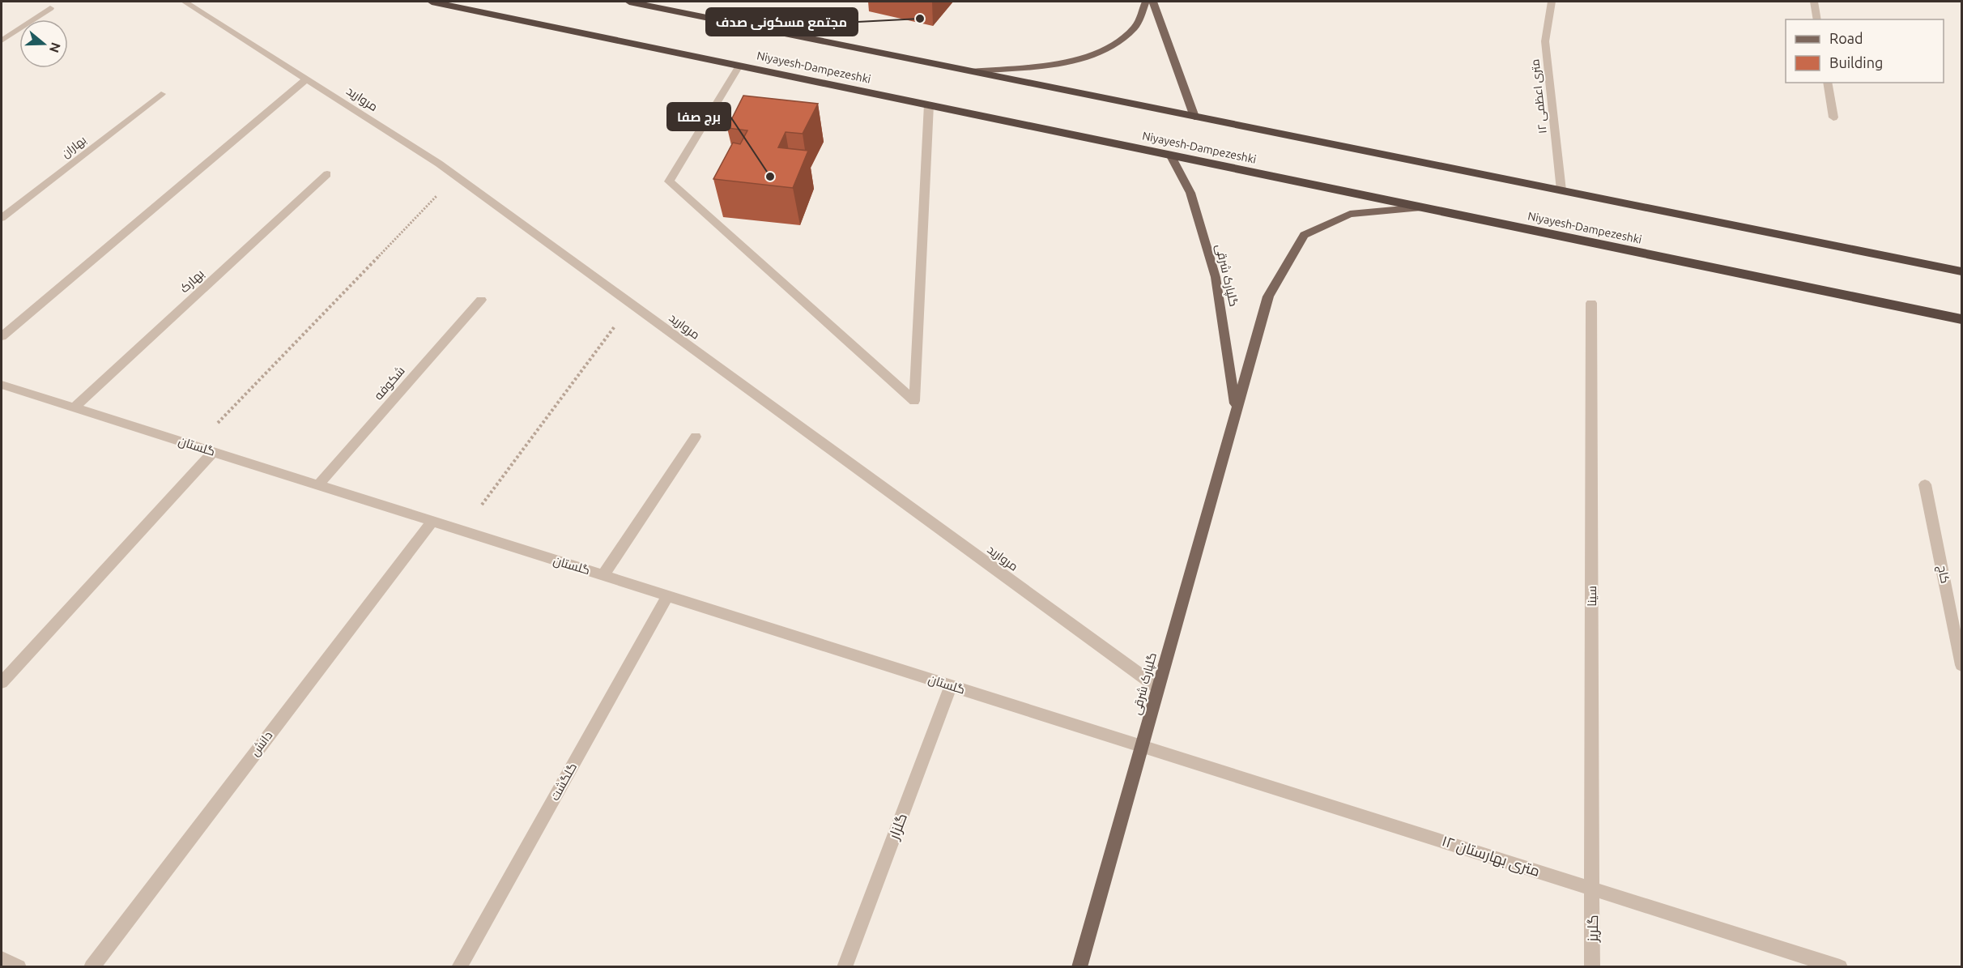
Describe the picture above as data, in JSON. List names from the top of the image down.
{
  "streets": {
    "highway": ["Niyayesh-Dampezeshki"],
    "main road": ["گلپارک شرقی"],
    "street": [
      "۱۲ متری اعظمی",
      "مروارید",
      "بهاران",
      "بهارک",
      "شکوفه",
      "گلستان",
      "کاج",
      "سینا",
      "دانش",
      "گلگشت",
      "گلزار",
      "۱۲ متری بهارستان",
      "گلریز"
    ]
  },
  "crossings": [
    ["Niyayesh-Dampezeshki", "گلپارک شرقی"],
    ["مروارید", "گلپارک شرقی"],
    ["گلپارک شرقی", "گلستان"],
    ["گلپارک شرقی", "۱۲ متری بهارستان"],
    ["بهارک", "گلستان"],
    ["شکوفه", "گلستان"],
    ["گلستان", "دانش"],
    ["گلستان", "گلگشت"],
    ["گلستان", "گلزار"],
    ["گلستان", "۱۲ متری بهارستان"],
    ["سینا", "۱۲ متری بهارستان"],
    ["سینا", "گلریز"],
    ["۱۲ متری بهارستان", "گلریز"]
  ],
  "places": ["مجتمع مسکونی صدف", "برج صفا"],
  "legend": ["Road", "Building"],
  "north": "right"
}
